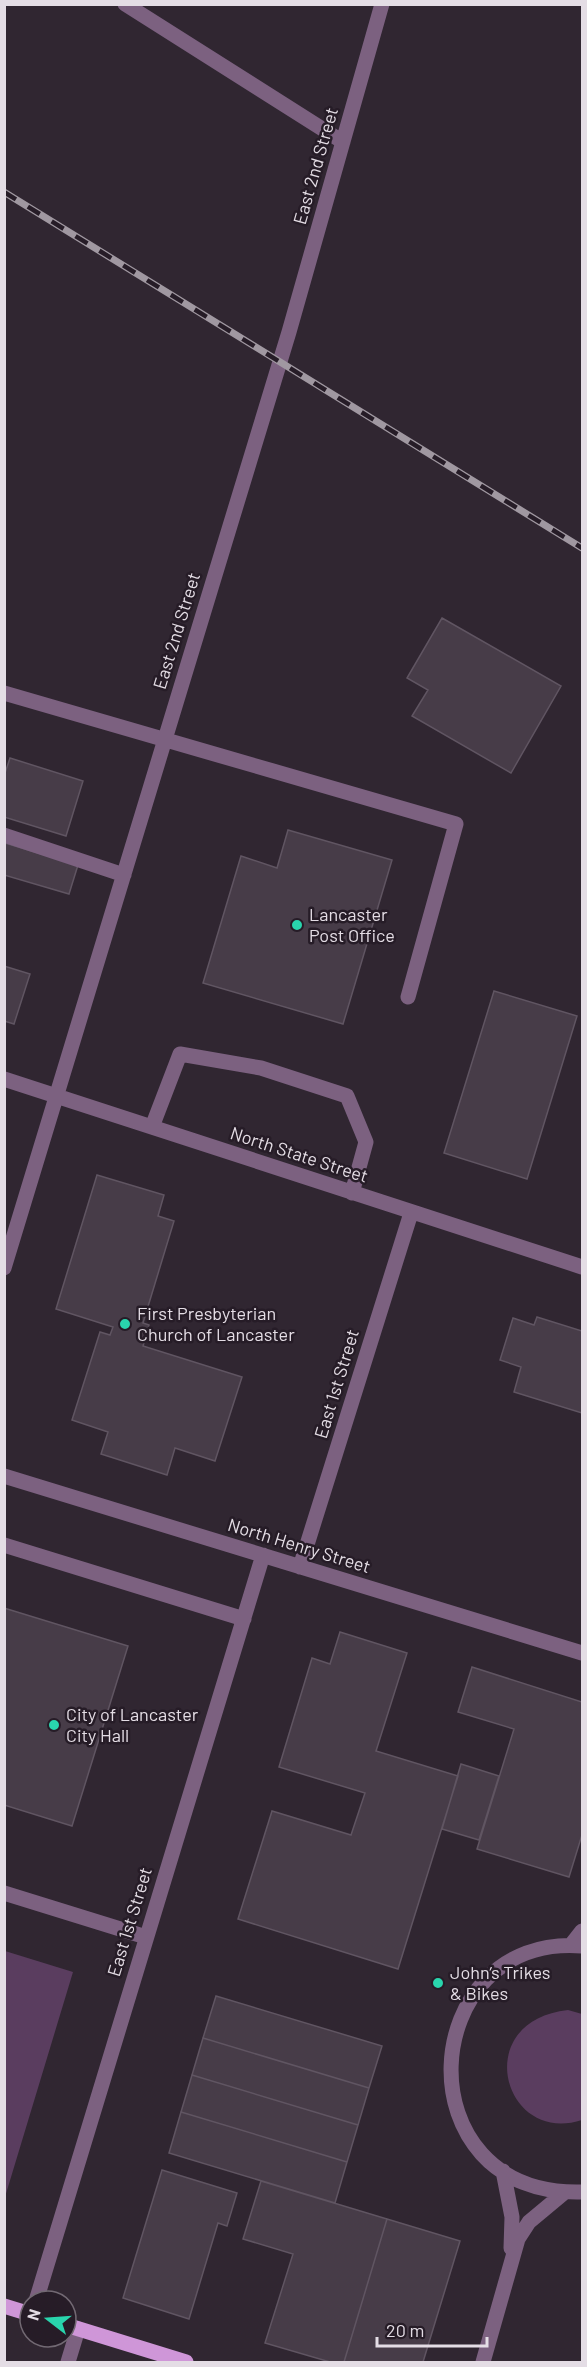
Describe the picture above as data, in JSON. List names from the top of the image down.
{
  "streets": {
    "street": [
      "East 2nd Street",
      "North State Street",
      "East 1st Street",
      "North Henry Street"
    ]
  },
  "crossings": [
    ["East 2nd Street", "North State Street"],
    ["North State Street", "East 1st Street"],
    ["East 1st Street", "North Henry Street"]
  ],
  "places": [
    "Lancaster Post Office",
    "First Presbyterian Church of Lancaster",
    "City of Lancaster City Hall",
    "John’s Trikes & Bikes"
  ],
  "scale_bar": "20 m",
  "north": "left"
}
